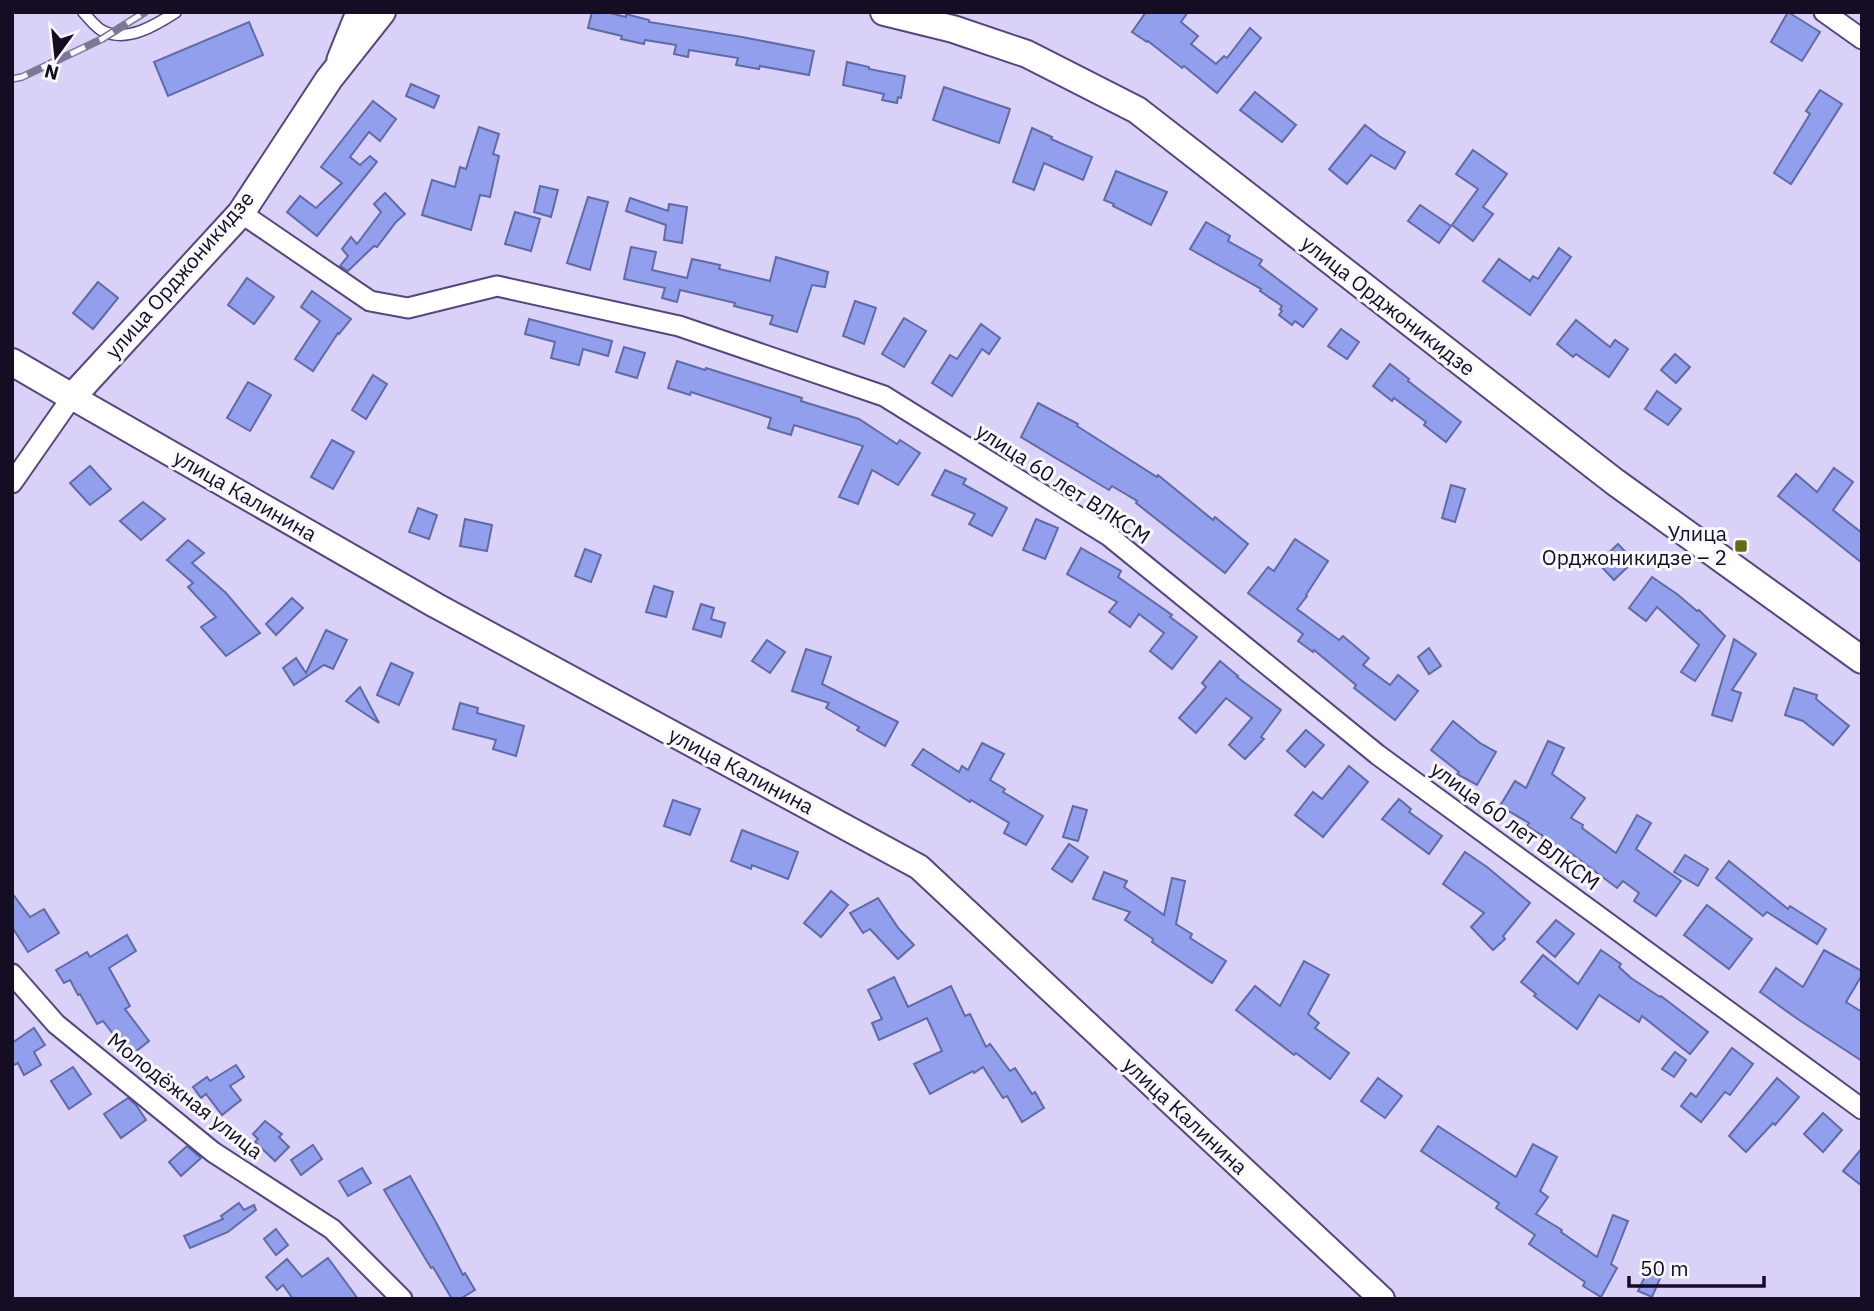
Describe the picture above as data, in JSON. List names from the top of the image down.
{
  "streets": {
    "main road": ["улица Орджоникидзе", "улица Калинина"],
    "street": ["улица 60 лет ВЛКСМ", "Молодёжная улица"]
  },
  "crossings": [
    ["улица Орджоникидзе", "улица 60 лет ВЛКСМ"],
    ["улица Орджоникидзе", "улица Калинина"]
  ],
  "places": {
    "transit": ["Улица Орджоникидзе – 2"]
  },
  "scale_bar": "50 m",
  "north": "bottom"
}
